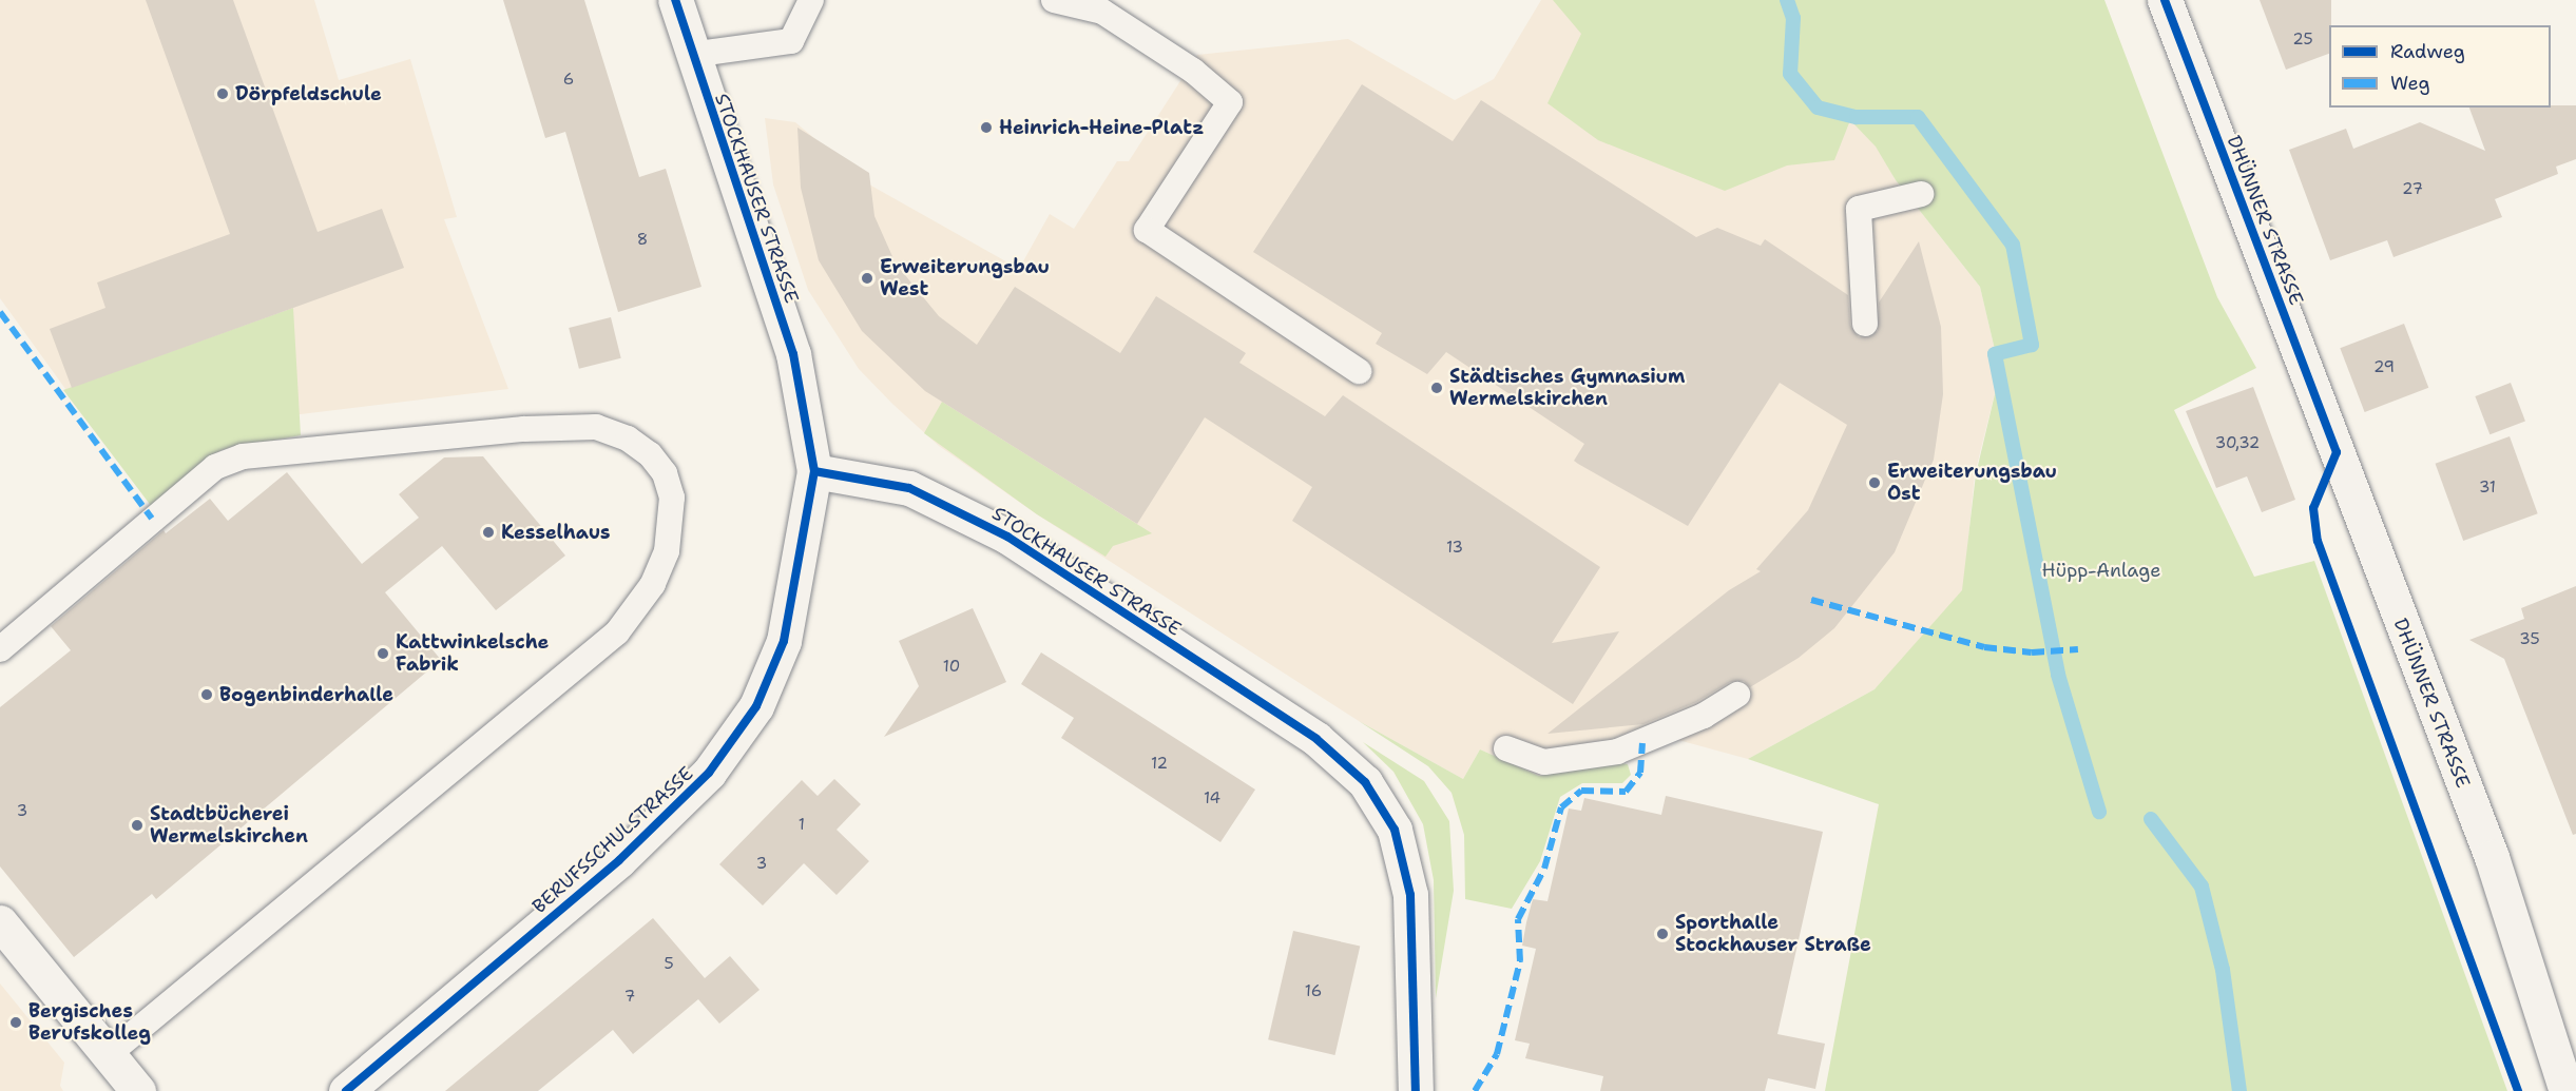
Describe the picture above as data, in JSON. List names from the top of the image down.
{
  "streets": {
    "street": ["STOCKHAUSER STRASSE", "DHÜNNER STRASSE", "BERUFSSCHULSTRASSE"]
  },
  "crossings": [
    ["STOCKHAUSER STRASSE", "BERUFSSCHULSTRASSE"]
  ],
  "parks": ["Hüpp-Anlage"],
  "places": [
    "Dörpfeldschule",
    "Heinrich-Heine-Platz",
    "Erweiterungsbau West",
    "Städtisches Gymnasium Wermelskirchen",
    "Erweiterungsbau Ost",
    "Kesselhaus",
    "Kattwinkelsche Fabrik",
    "Bogenbinderhalle",
    "Stadtbücherei Wermelskirchen",
    "Sporthalle Stockhauser Straße",
    "Bergisches Berufskolleg"
  ],
  "house_numbers": [
    "25",
    "6",
    "27",
    "8",
    "29",
    "30,32",
    "31",
    "13",
    "35",
    "10",
    "12",
    "14",
    "3",
    "1",
    "3",
    "5",
    "16",
    "7"
  ],
  "legend": ["Radweg", "Weg"]
}
